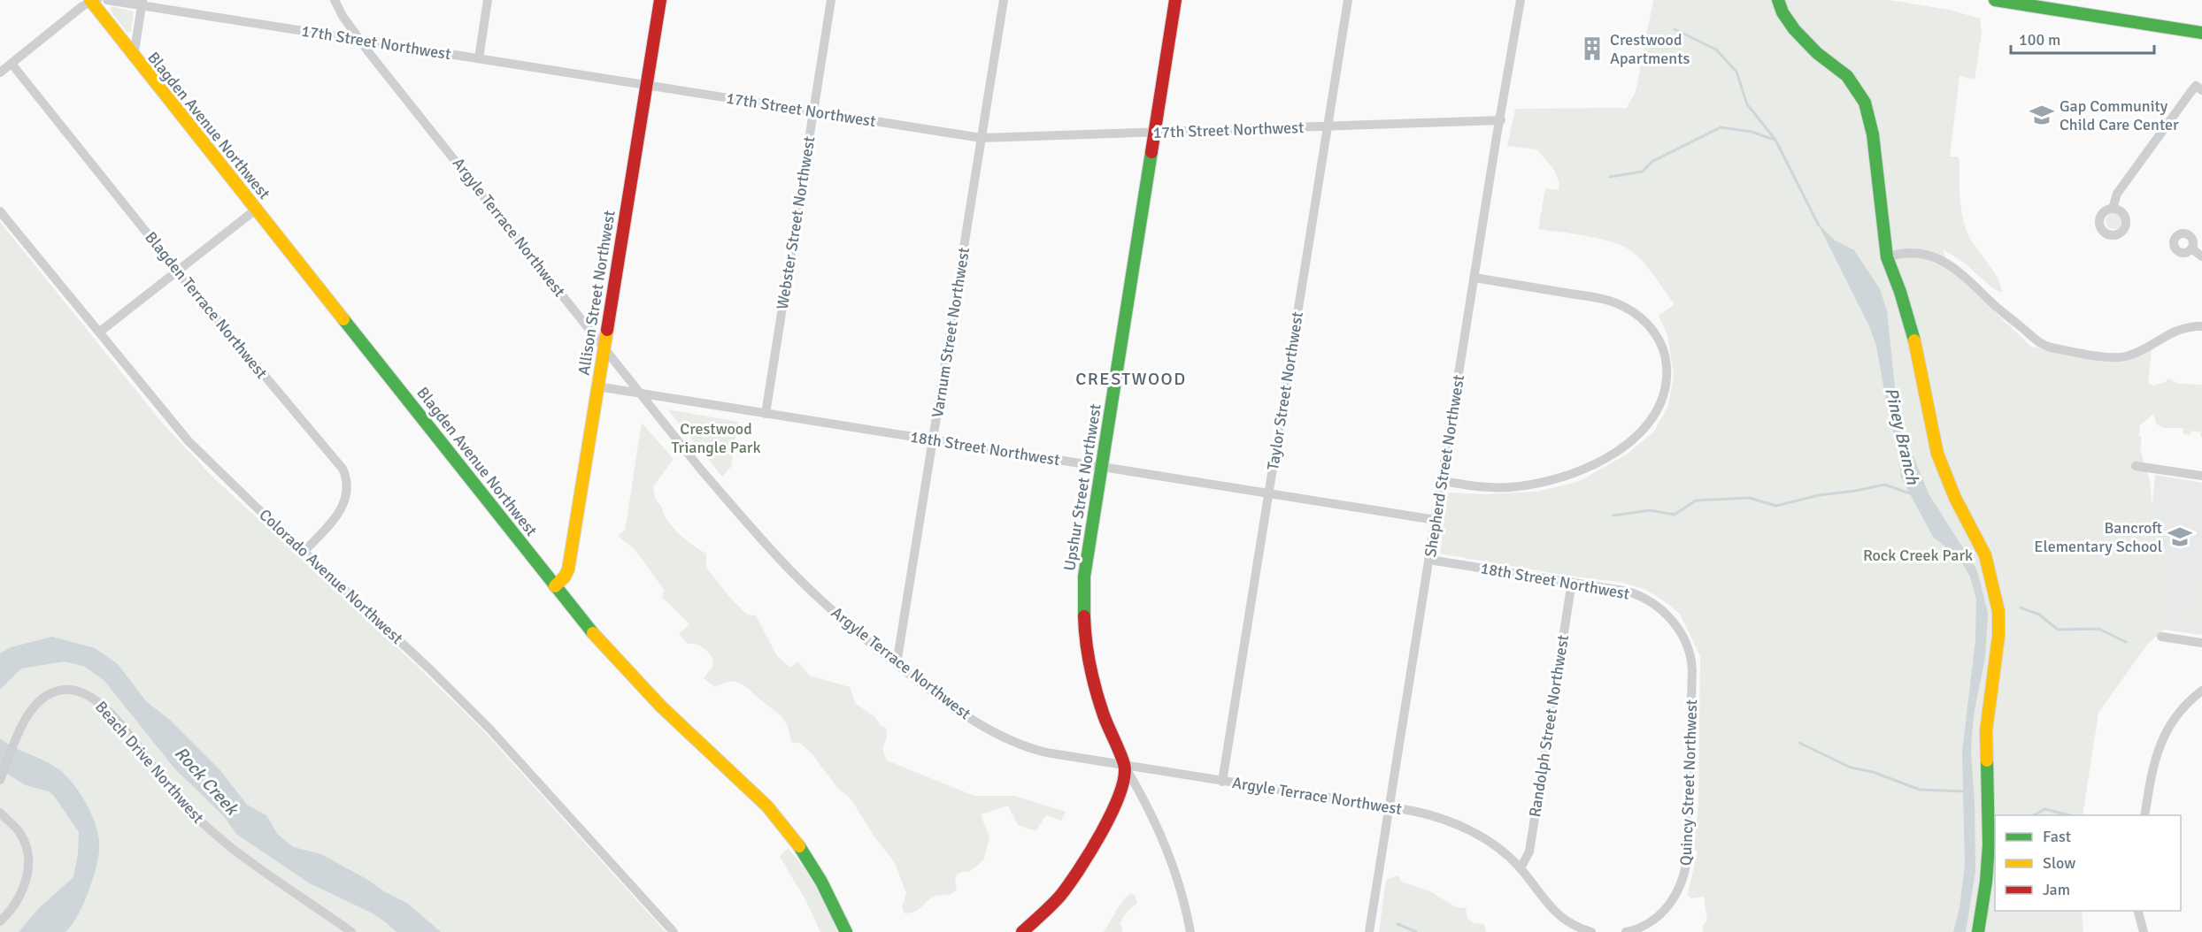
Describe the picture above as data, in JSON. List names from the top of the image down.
{
  "streets": {
    "main road": ["Blagden Avenue Northwest", "Allison Street Northwest", "Upshur Street Northwest"],
    "street": [
      "17th Street Northwest",
      "Webster Street Northwest",
      "Argyle Terrace Northwest",
      "Blagden Terrace Northwest",
      "Varnum Street Northwest",
      "Taylor Street Northwest",
      "18th Street Northwest",
      "Shepherd Street Northwest",
      "Colorado Avenue Northwest",
      "Randolph Street Northwest",
      "Beach Drive Northwest",
      "Quincy Street Northwest"
    ]
  },
  "crossings": [
    ["17th Street Northwest", "Webster Street Northwest"],
    ["17th Street Northwest", "Argyle Terrace Northwest"],
    ["17th Street Northwest", "Allison Street Northwest"],
    ["17th Street Northwest", "Varnum Street Northwest"],
    ["17th Street Northwest", "Taylor Street Northwest"],
    ["17th Street Northwest", "Shepherd Street Northwest"],
    ["17th Street Northwest", "Upshur Street Northwest"],
    ["Blagden Avenue Northwest", "Allison Street Northwest"],
    ["Webster Street Northwest", "18th Street Northwest"],
    ["Argyle Terrace Northwest", "Allison Street Northwest"],
    ["Argyle Terrace Northwest", "Varnum Street Northwest"],
    ["Argyle Terrace Northwest", "Taylor Street Northwest"],
    ["Argyle Terrace Northwest", "18th Street Northwest"],
    ["Argyle Terrace Northwest", "Shepherd Street Northwest"],
    ["Argyle Terrace Northwest", "Upshur Street Northwest"],
    ["Argyle Terrace Northwest", "Randolph Street Northwest"],
    ["Allison Street Northwest", "18th Street Northwest"],
    ["Blagden Terrace Northwest", "Colorado Avenue Northwest"],
    ["Varnum Street Northwest", "18th Street Northwest"],
    ["Taylor Street Northwest", "18th Street Northwest"],
    ["18th Street Northwest", "Shepherd Street Northwest"],
    ["18th Street Northwest", "Upshur Street Northwest"],
    ["18th Street Northwest", "Randolph Street Northwest"],
    ["18th Street Northwest", "Quincy Street Northwest"]
  ],
  "districts": ["CRESTWOOD"],
  "water": ["Piney Branch", "Rock Creek"],
  "parks": ["Crestwood Triangle Park", "Rock Creek Park"],
  "places": {
    "building": ["Crestwood Apartments"],
    "school or university": ["Gap Community Child Care Center", "Bancroft Elementary School"]
  },
  "legend": ["Fast", "Slow", "Jam"],
  "scale_bar": "100 m"
}
